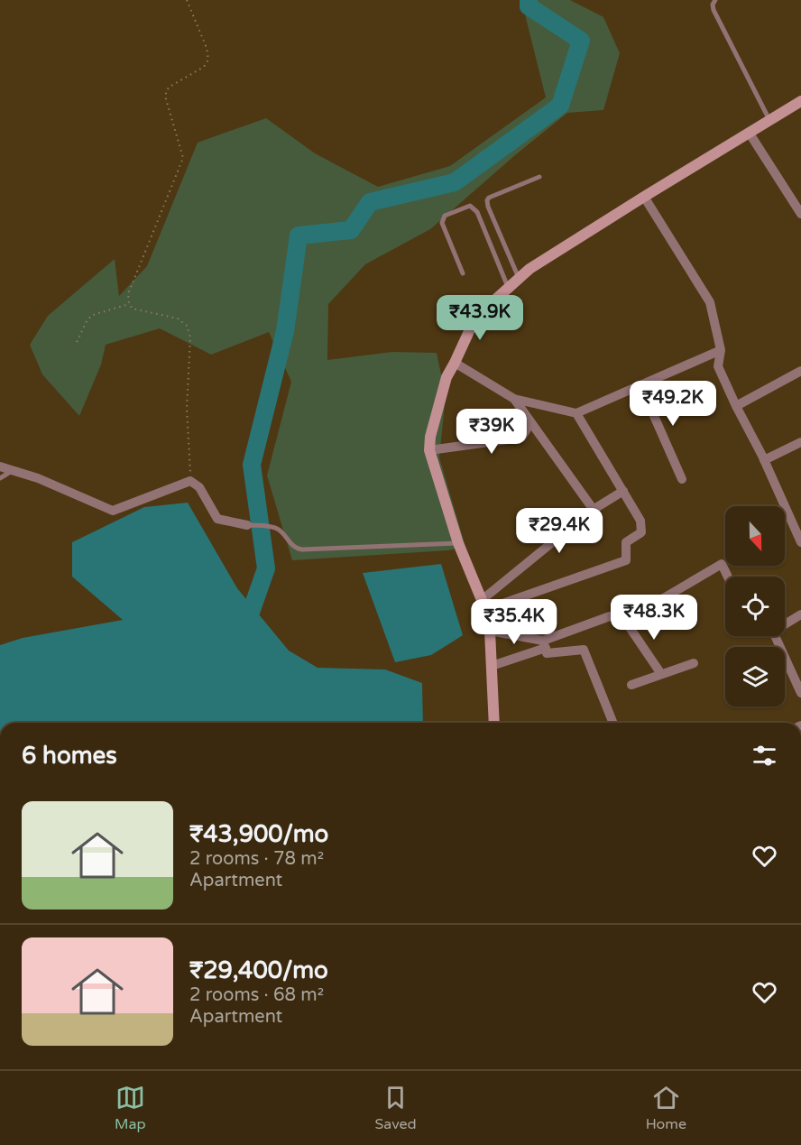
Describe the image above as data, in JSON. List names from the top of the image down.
{
  "north": "bottom",
  "page": {
    "price": [
      "₹43.9K",
      "₹49.2K",
      "₹39K",
      "₹29.4K",
      "₹48.3K",
      "₹35.4K"
    ],
    "heading": "6 homes",
    "list": [
      {
        "name": "₹43,900/mo",
        "note": "2 rooms · 78 m² · Apartment"
      },
      {
        "name": "₹29,400/mo",
        "note": "2 rooms · 68 m² · Apartment"
      }
    ],
    "tabs": ["Map", "Saved", "Home"]
  }
}
